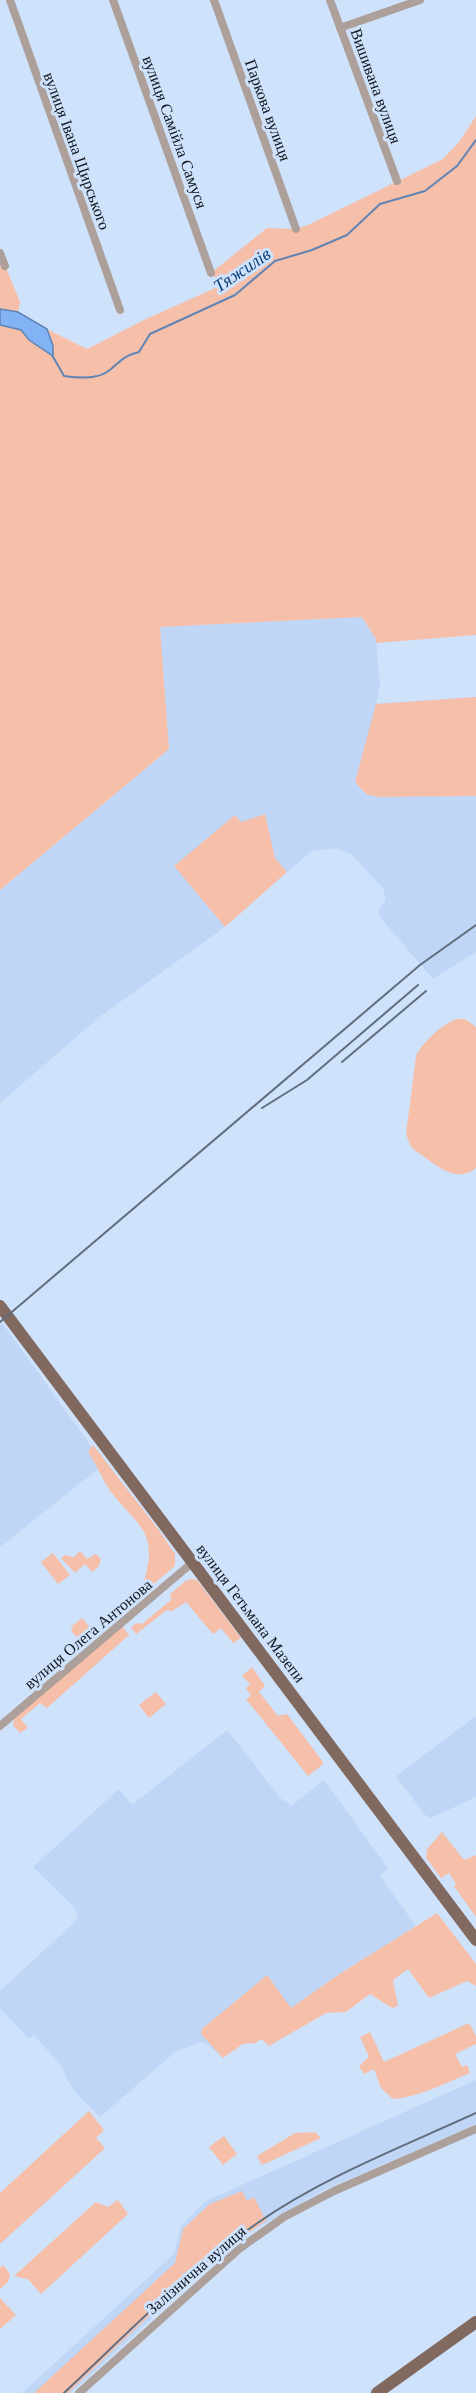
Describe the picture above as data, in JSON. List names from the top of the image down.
{
  "streets": {
    "main road": ["вулиця Гетьмана Мазепи"],
    "street": [
      "Вишивана вулиця",
      "Паркова вулиця",
      "вулиця Самійла Самуся",
      "вулиця Івана Щирського",
      "вулиця Олега Антонова",
      "Залізнична вулиця"
    ]
  },
  "crossings": [
    ["вулиця Гетьмана Мазепи", "вулиця Олега Антонова"]
  ],
  "water": ["Тяжилів"]
}
